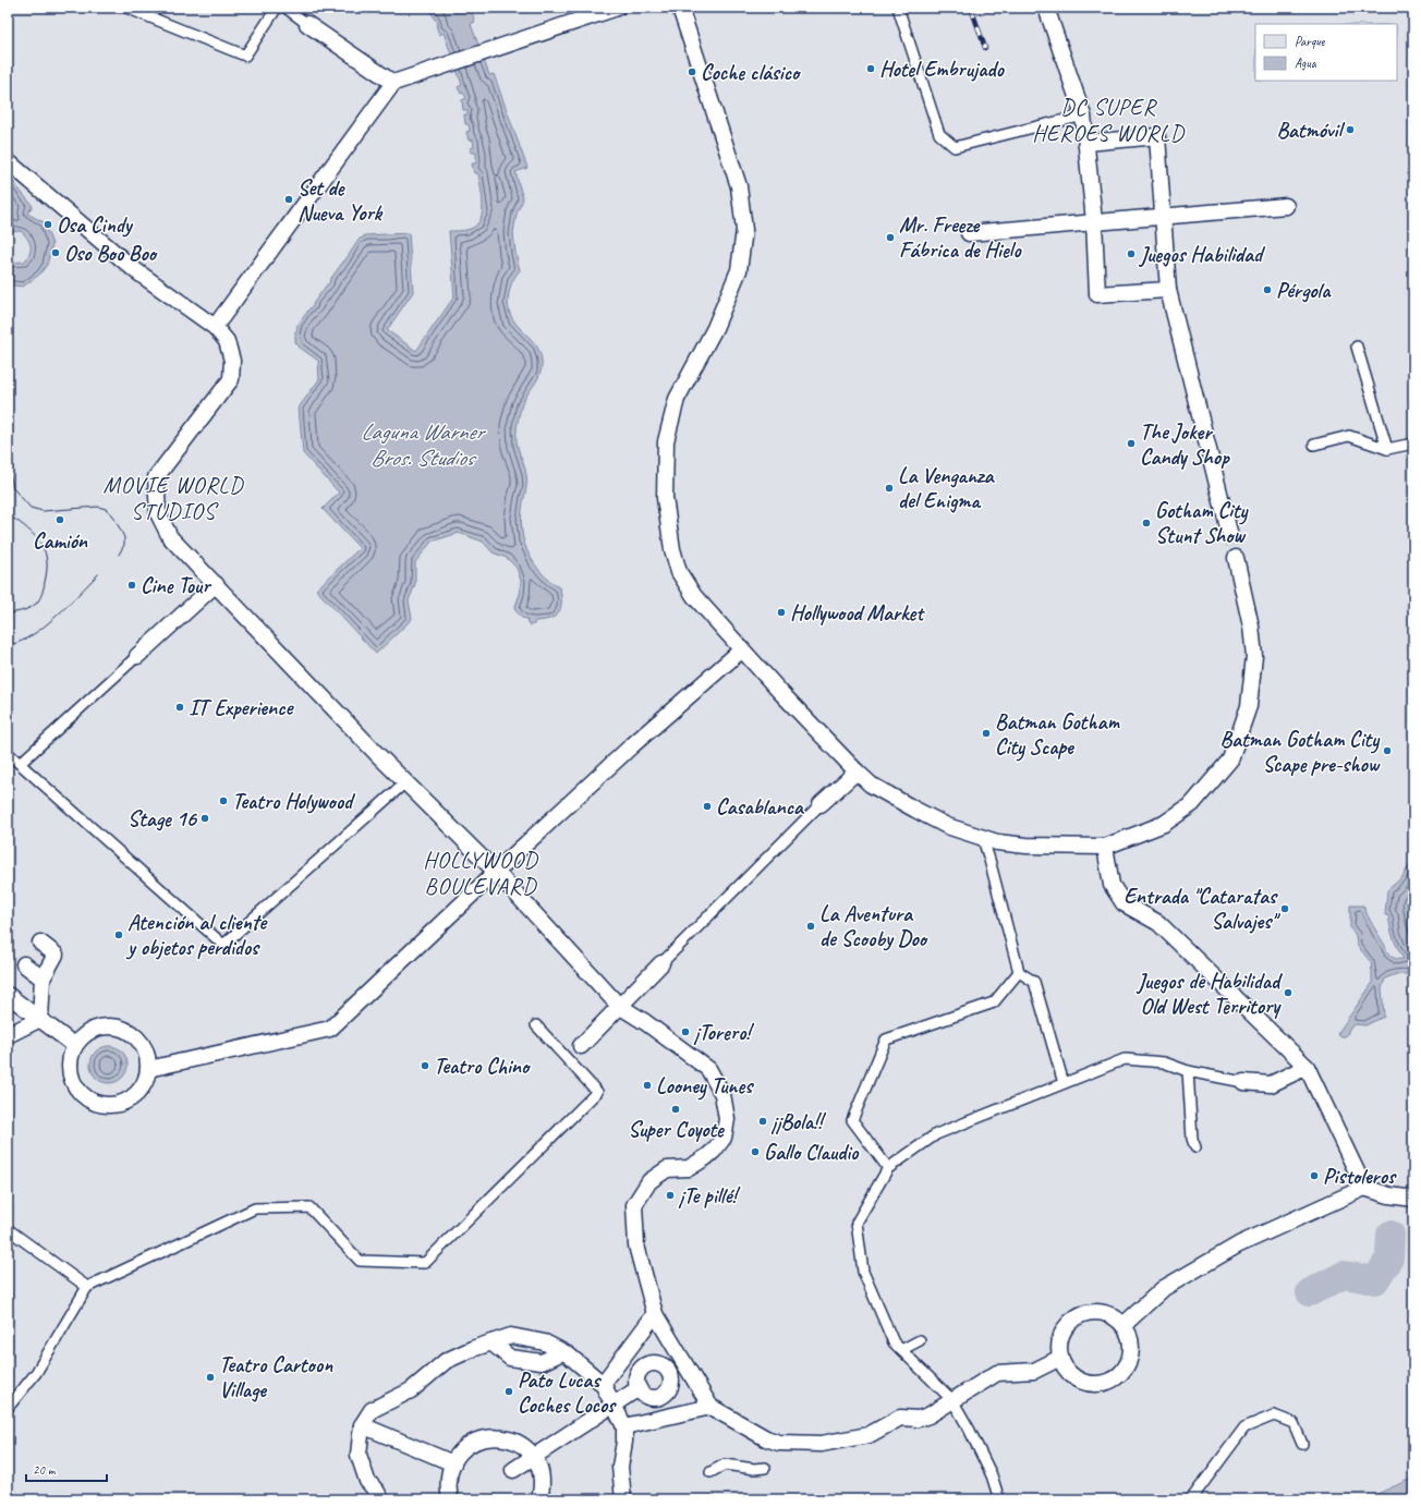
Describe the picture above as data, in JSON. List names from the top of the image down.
{
  "districts": ["DC SUPER HEROES WORLD", "MOVIE WORLD STUDIOS", "HOLLYWOOD BOULEVARD"],
  "water": ["Laguna Warner Bros. Studios"],
  "places": [
    "Hotel Embrujado",
    "Coche clásico",
    "Batmóvil",
    "Set de Nueva York",
    "Osa Cindy",
    "Mr. Freeze Fábrica de Hielo",
    "Oso Boo Boo",
    "Juegos Habilidad",
    "Pérgola",
    "The Joker Candy Shop",
    "La Venganza del Enigma",
    "Camión",
    "Gotham City Stunt Show",
    "Cine Tour",
    "Hollywood Market",
    "IT Experience",
    "Batman Gotham City Scape",
    "Batman Gotham City Scape pre-show",
    "Teatro Holywood",
    "Casablanca",
    "Stage 16",
    "Entrada \"Cataratas Salvajes\"",
    "La Aventura de Scooby Doo",
    "Atención al cliente y objetos perdidos",
    "Juegos de Habilidad Old West Territory",
    "¡Torero!",
    "Teatro Chino",
    "Looney Tunes",
    "Super Coyote",
    "¡¡Bola!!",
    "Gallo Claudio",
    "Pistoleros",
    "¡Te pillé!",
    "Teatro Cartoon Village",
    "Pato Lucas Coches Locos"
  ],
  "legend": ["Parque", "Agua"],
  "scale_bar": "20 m"
}
